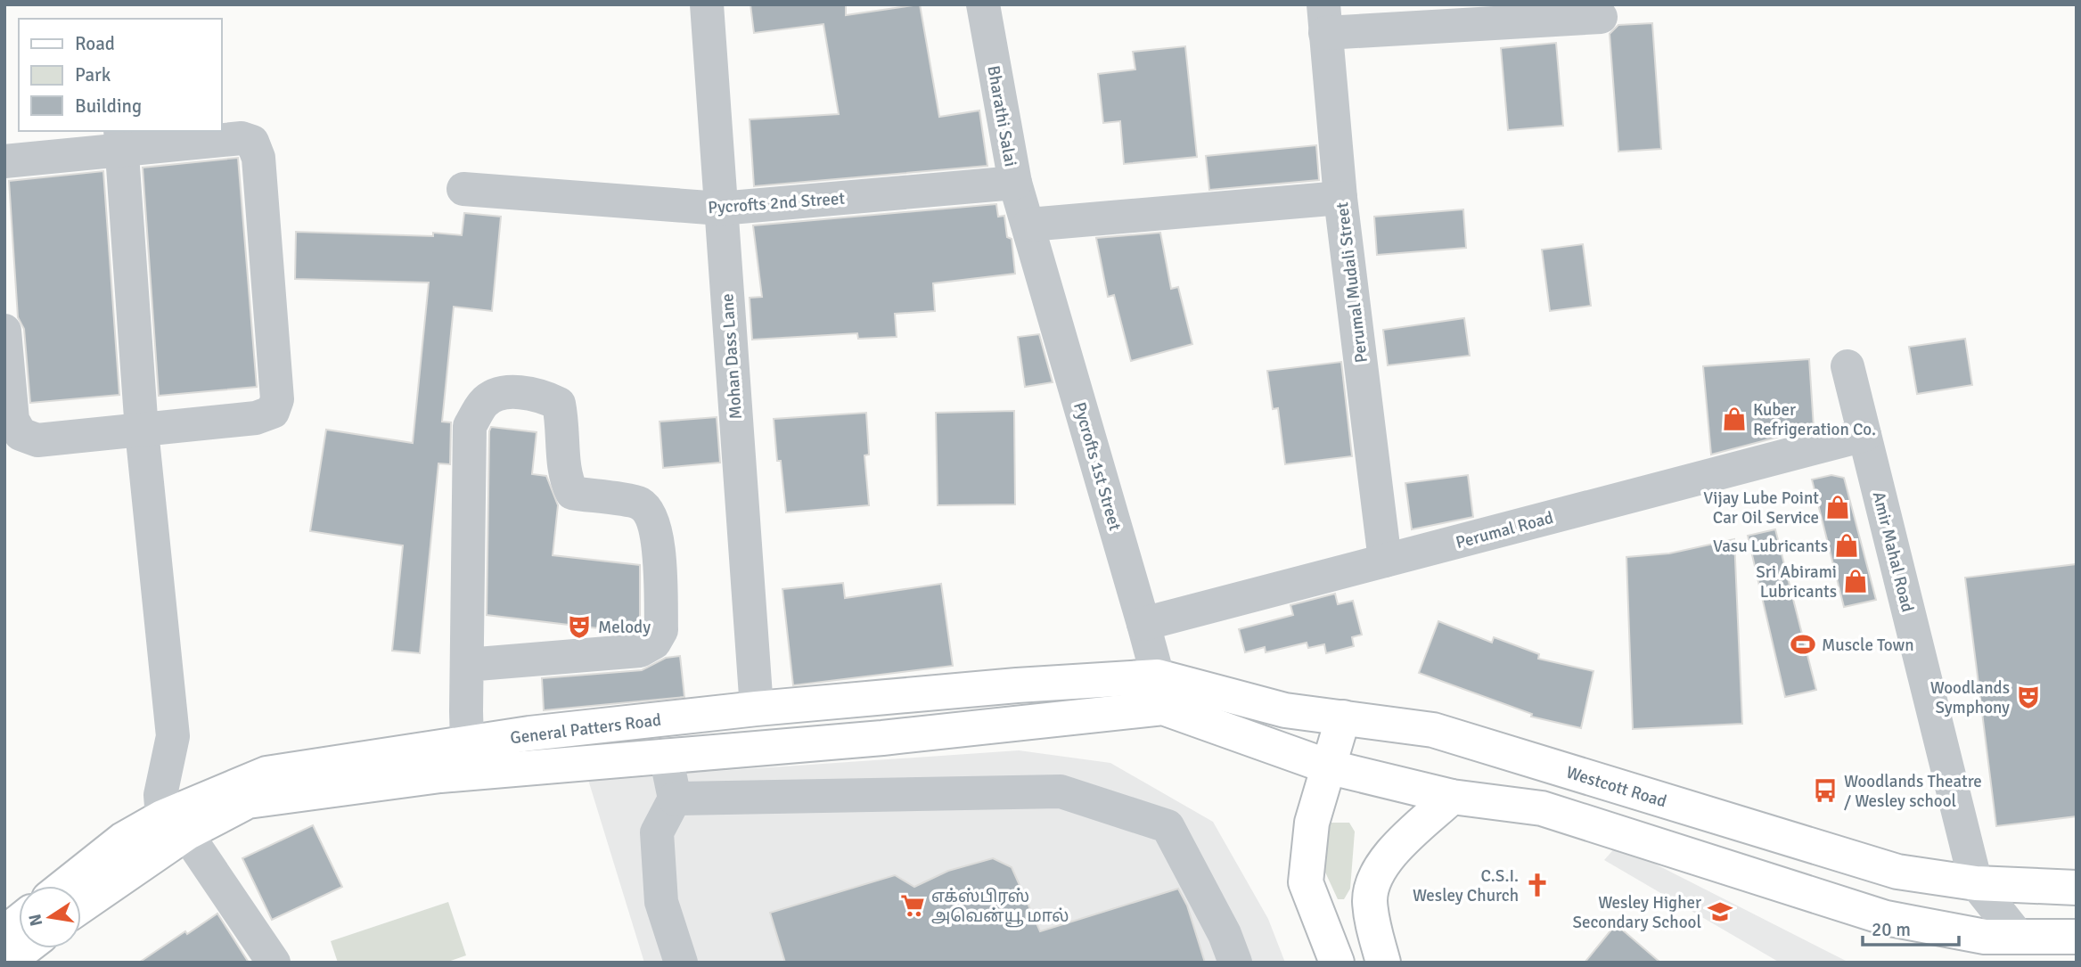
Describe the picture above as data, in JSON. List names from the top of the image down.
{
  "streets": {
    "main road": ["General Patters Road", "Westcott Road"],
    "street": [
      "Bharathi Salai",
      "Pycrofts 2nd Street",
      "Perumal Mudali Street",
      "Mohan Dass Lane",
      "Pycrofts 1st Street",
      "Perumal Road",
      "Amir Mahal Road"
    ]
  },
  "crossings": [
    ["Bharathi Salai", "Pycrofts 2nd Street"],
    ["Bharathi Salai", "Pycrofts 1st Street"],
    ["Pycrofts 2nd Street", "Mohan Dass Lane"],
    ["Perumal Mudali Street", "Perumal Road"],
    ["Mohan Dass Lane", "General Patters Road"],
    ["Pycrofts 1st Street", "Perumal Road"],
    ["Pycrofts 1st Street", "General Patters Road"],
    ["Pycrofts 1st Street", "Westcott Road"],
    ["Perumal Road", "Amir Mahal Road"],
    ["Amir Mahal Road", "Westcott Road"],
    ["General Patters Road", "Westcott Road"]
  ],
  "places": {
    "shop": [
      "Kuber Refrigeration Co.",
      "Vijay Lube Point Car Oil Service",
      "Vasu Lubricants",
      "Sri Abirami Lubricants"
    ],
    "theatre": ["Melody", "Woodlands Symphony"],
    "sports": ["Muscle Town"],
    "bus stop": ["Woodlands Theatre / Wesley school"],
    "church": ["C.S.I. Wesley Church"],
    "supermarket": ["எக்ஸ்பிரஸ் அவென்யூ மால்"],
    "school or university": ["Wesley Higher Secondary School"]
  },
  "legend": ["Road", "Park", "Building"],
  "scale_bar": "20 m",
  "north": "left"
}
